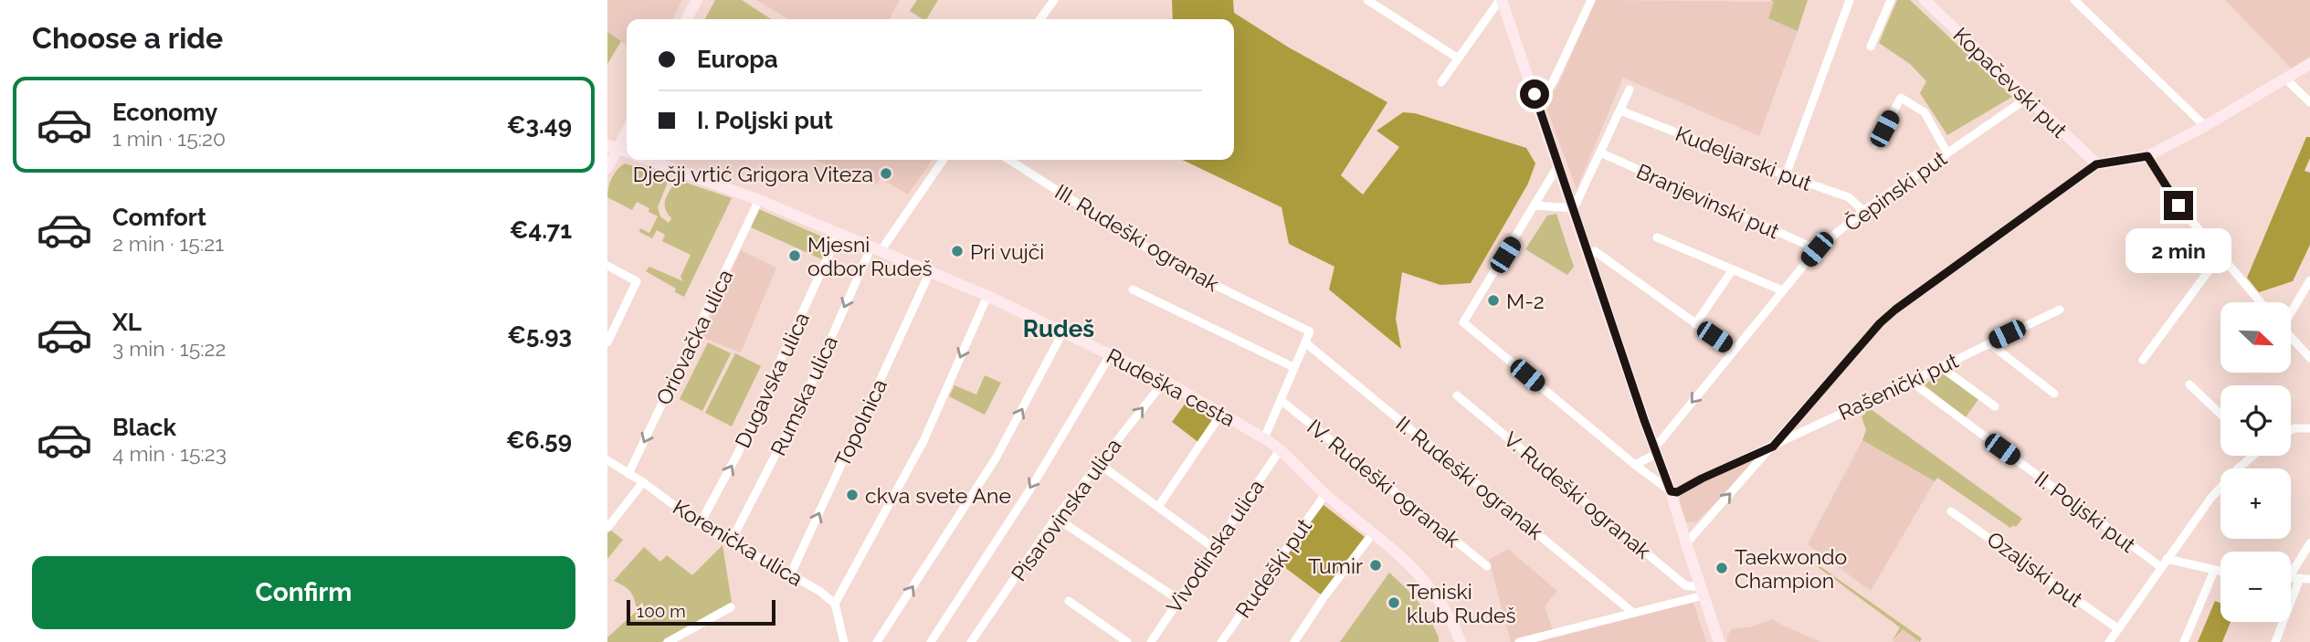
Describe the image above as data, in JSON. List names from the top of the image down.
{
  "streets": {
    "street": [
      "Kopačevski put",
      "Kudeljarski put",
      "Čepinski put",
      "Branjevinski put",
      "III. Rudeški ogranak",
      "Oriovačka ulica",
      "Dugavska ulica",
      "Rašenički put",
      "Rudeška cesta",
      "Rumska ulica",
      "Topolnica",
      "II. Rudeški ogranak",
      "IV. Rudeški ogranak",
      "V. Rudeški ogranak",
      "Pisarovinska ulica",
      "II. Poljski put",
      "Korenička ulica",
      "Vivodinska ulica",
      "Rudeški put",
      "Ozaljski put"
    ]
  },
  "crossings": [
    ["Kopačevski put", "Čepinski put"],
    ["Kudeljarski put", "Čepinski put"],
    ["Čepinski put", "Branjevinski put"],
    ["III. Rudeški ogranak", "II. Rudeški ogranak"],
    ["Oriovačka ulica", "Rudeška cesta"],
    ["Oriovačka ulica", "Korenička ulica"],
    ["Dugavska ulica", "Rudeška cesta"],
    ["Dugavska ulica", "Korenička ulica"],
    ["Rašenički put", "II. Poljski put"],
    ["Rudeška cesta", "Rumska ulica"],
    ["Rudeška cesta", "Topolnica"],
    ["Rudeška cesta", "Pisarovinska ulica"],
    ["Rudeška cesta", "Vivodinska ulica"],
    ["Rudeška cesta", "Rudeški put"],
    ["Rumska ulica", "Korenička ulica"],
    ["Topolnica", "Korenička ulica"]
  ],
  "one_way": ["Oriovačka ulica", "Dugavska ulica", "Rumska ulica"],
  "districts": ["Rudeš"],
  "places": [
    "Dječji vrtić Grigora Viteza",
    "Pri vujči",
    "Mjesni odbor Rudeš",
    "M-2",
    "ckva svete Ane",
    "Tumir",
    "Taekwondo Champion",
    "Teniski klub Rudeš"
  ],
  "scale_bar": "100 m",
  "north": "bottom right",
  "page": {
    "heading": "Choose a ride",
    "banner": ["Europa", "I. Poljski put"],
    "list": [
      {
        "name": "Economy",
        "note": "1 min · 15:20",
        "value": "€3.49"
      },
      {
        "name": "Comfort",
        "note": "2 min · 15:21",
        "value": "€4.71"
      },
      {
        "name": "XL",
        "note": "3 min · 15:22",
        "value": "€5.93"
      },
      {
        "name": "Black",
        "note": "4 min · 15:23",
        "value": "€6.59"
      }
    ],
    "bubble": "2 min",
    "map_buttons": ["+", "−"],
    "buttons": "Confirm",
    "scale": "100 m"
  }
}
